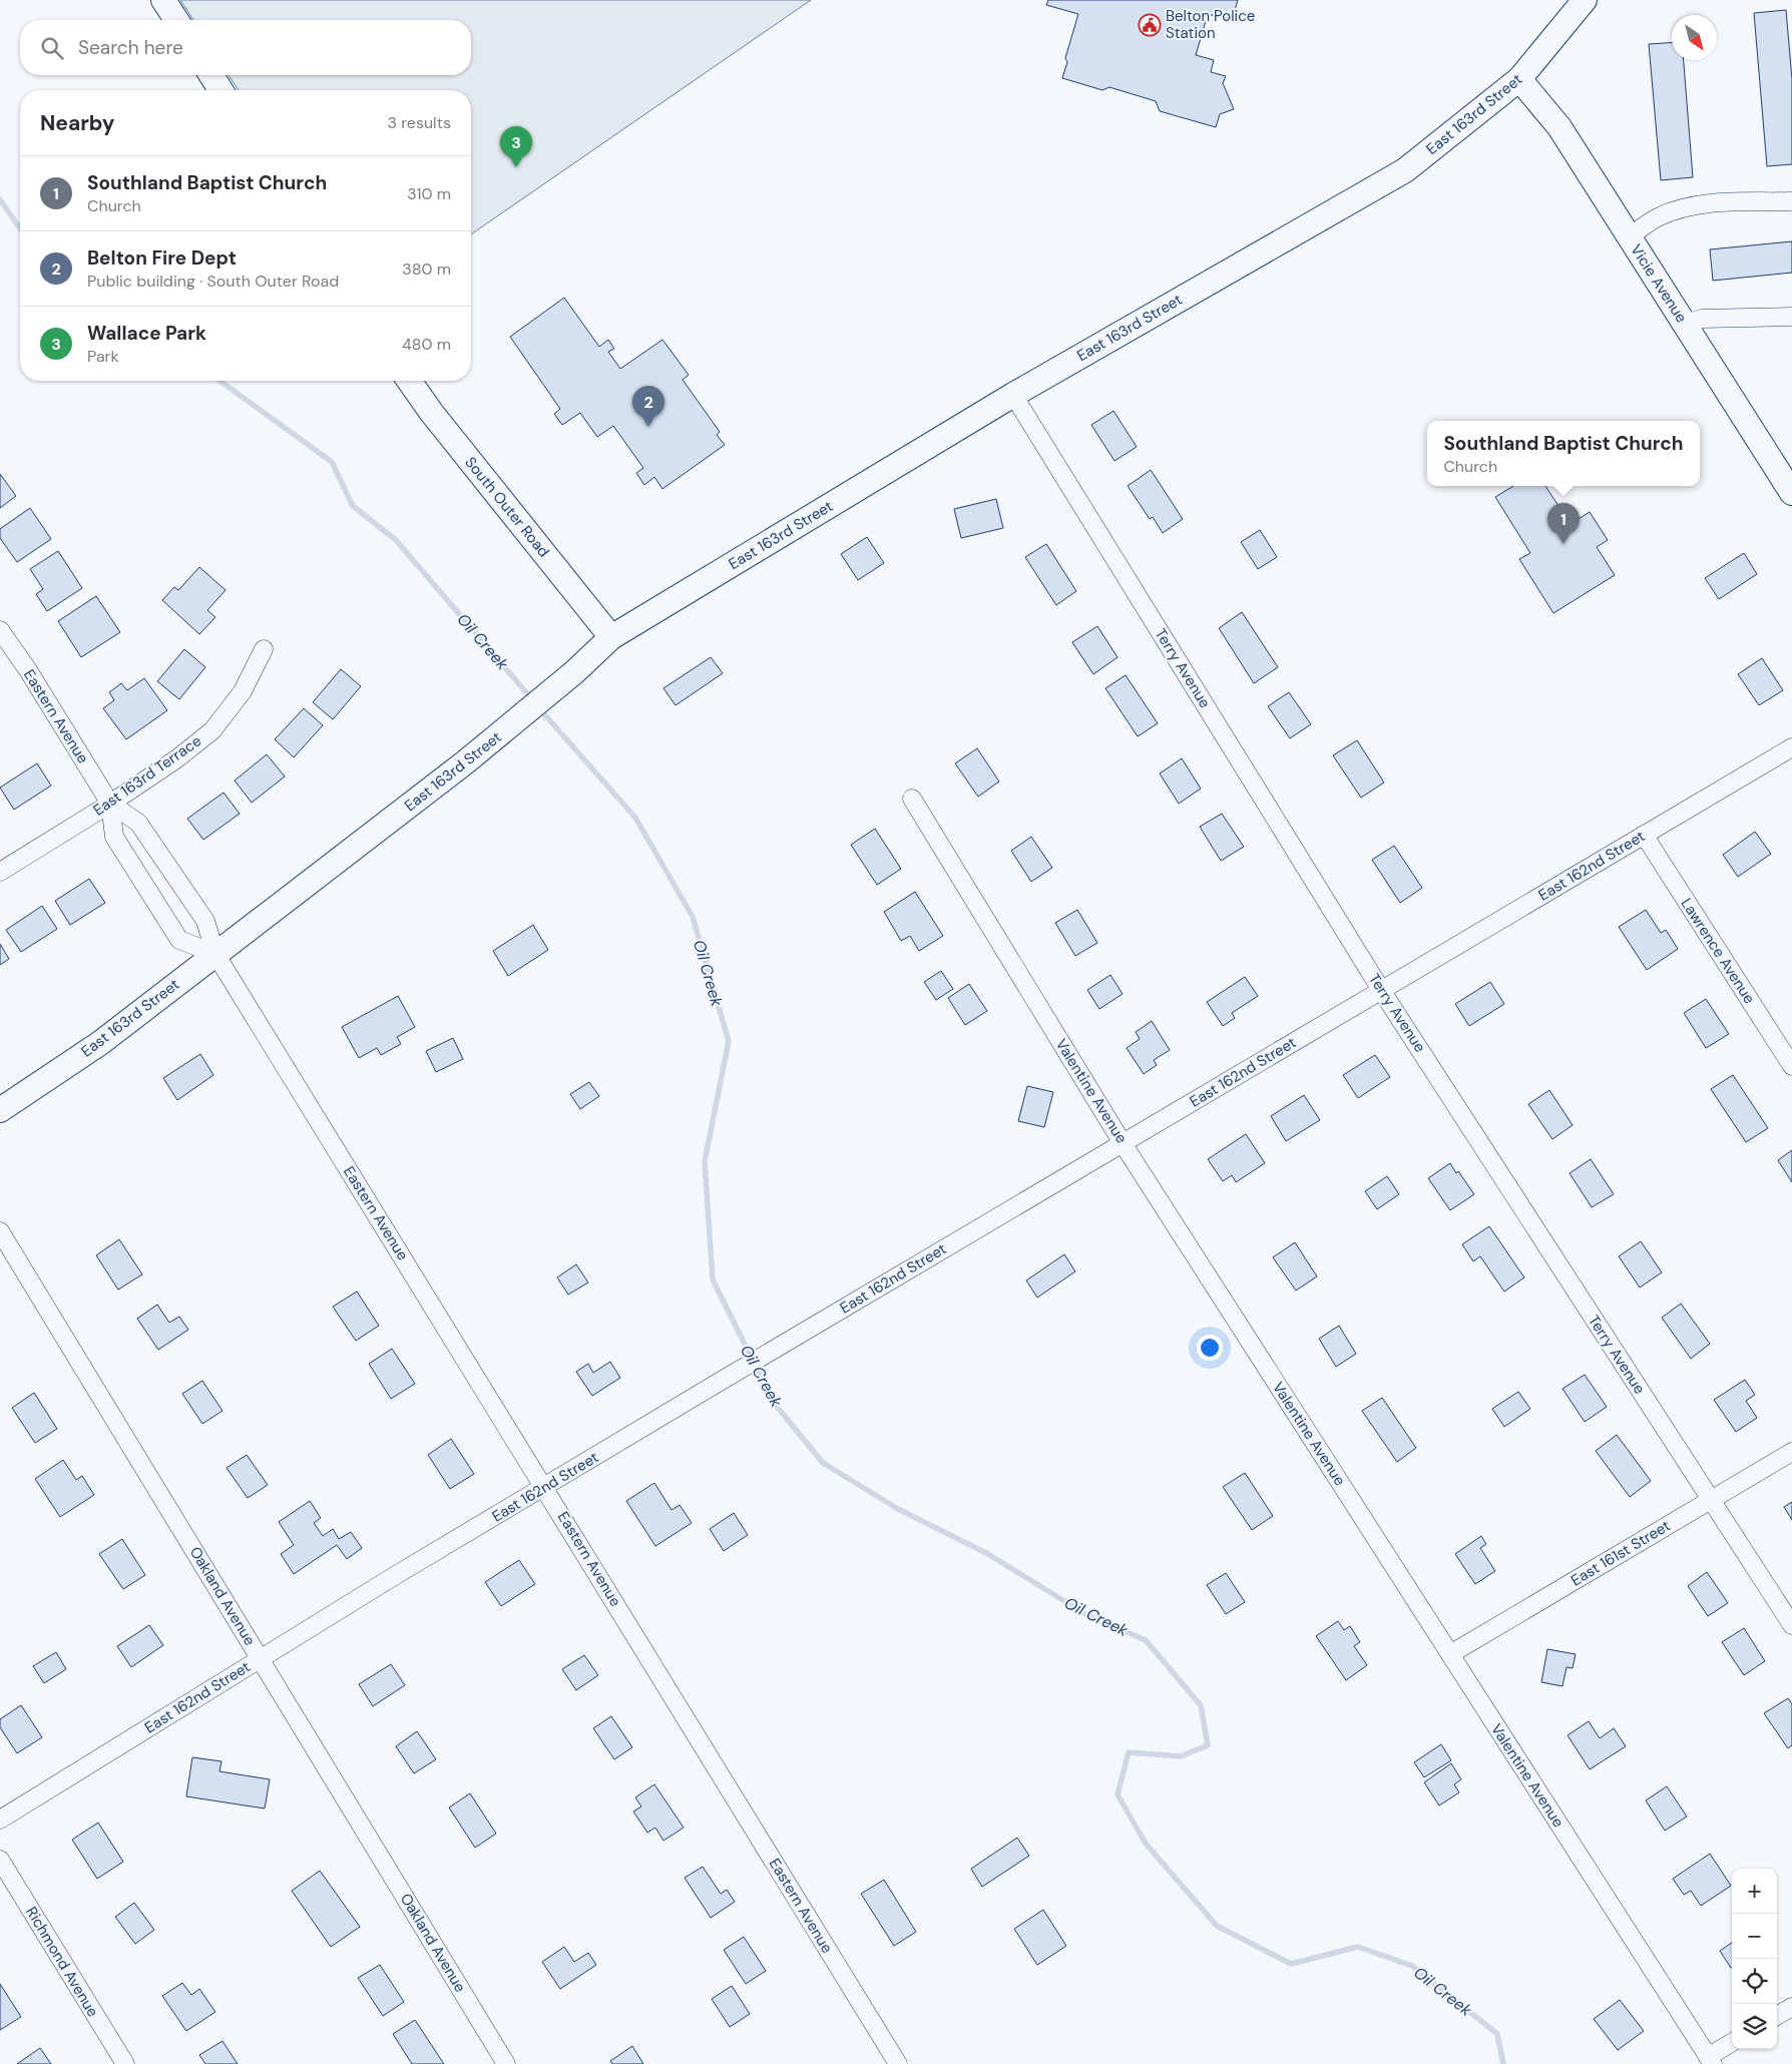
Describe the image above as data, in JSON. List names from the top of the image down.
{
  "streets": {
    "street": [
      "East 163rd Street",
      "Vicie Avenue",
      "South Outer Road",
      "Terry Avenue",
      "Eastern Avenue",
      "East 163rd Terrace",
      "East 162nd Street",
      "Lawrence Avenue",
      "Valentine Avenue",
      "East 161st Street",
      "Oakland Avenue",
      "Richmond Avenue"
    ]
  },
  "crossings": [
    ["East 163rd Street", "Vicie Avenue"],
    ["East 163rd Street", "South Outer Road"],
    ["East 163rd Street", "Terry Avenue"],
    ["East 163rd Street", "Eastern Avenue"],
    ["Terry Avenue", "East 162nd Street"],
    ["Terry Avenue", "East 161st Street"],
    ["Eastern Avenue", "East 163rd Terrace"],
    ["Eastern Avenue", "East 162nd Street"],
    ["East 162nd Street", "Lawrence Avenue"],
    ["East 162nd Street", "Valentine Avenue"],
    ["East 162nd Street", "Oakland Avenue"],
    ["Valentine Avenue", "East 161st Street"]
  ],
  "water": ["Oil Creek"],
  "places": {
    "public building": ["Belton Police Station"]
  },
  "north": "bottom right",
  "page": {
    "search": "Search here",
    "heading": ["Nearby", "3 results"],
    "pins": ["3", "2", "1"],
    "list": [
      {
        "mark": "1",
        "name": "Southland Baptist Church",
        "note": "Church",
        "value": "310 m"
      },
      {
        "mark": "2",
        "name": "Belton Fire Dept",
        "note": "Public building · South Outer Road",
        "value": "380 m"
      },
      {
        "mark": "3",
        "name": "Wallace Park",
        "note": "Park",
        "value": "480 m"
      }
    ],
    "popup": ["Southland Baptist Church", "Church"],
    "map_buttons": ["+", "−"]
  }
}
